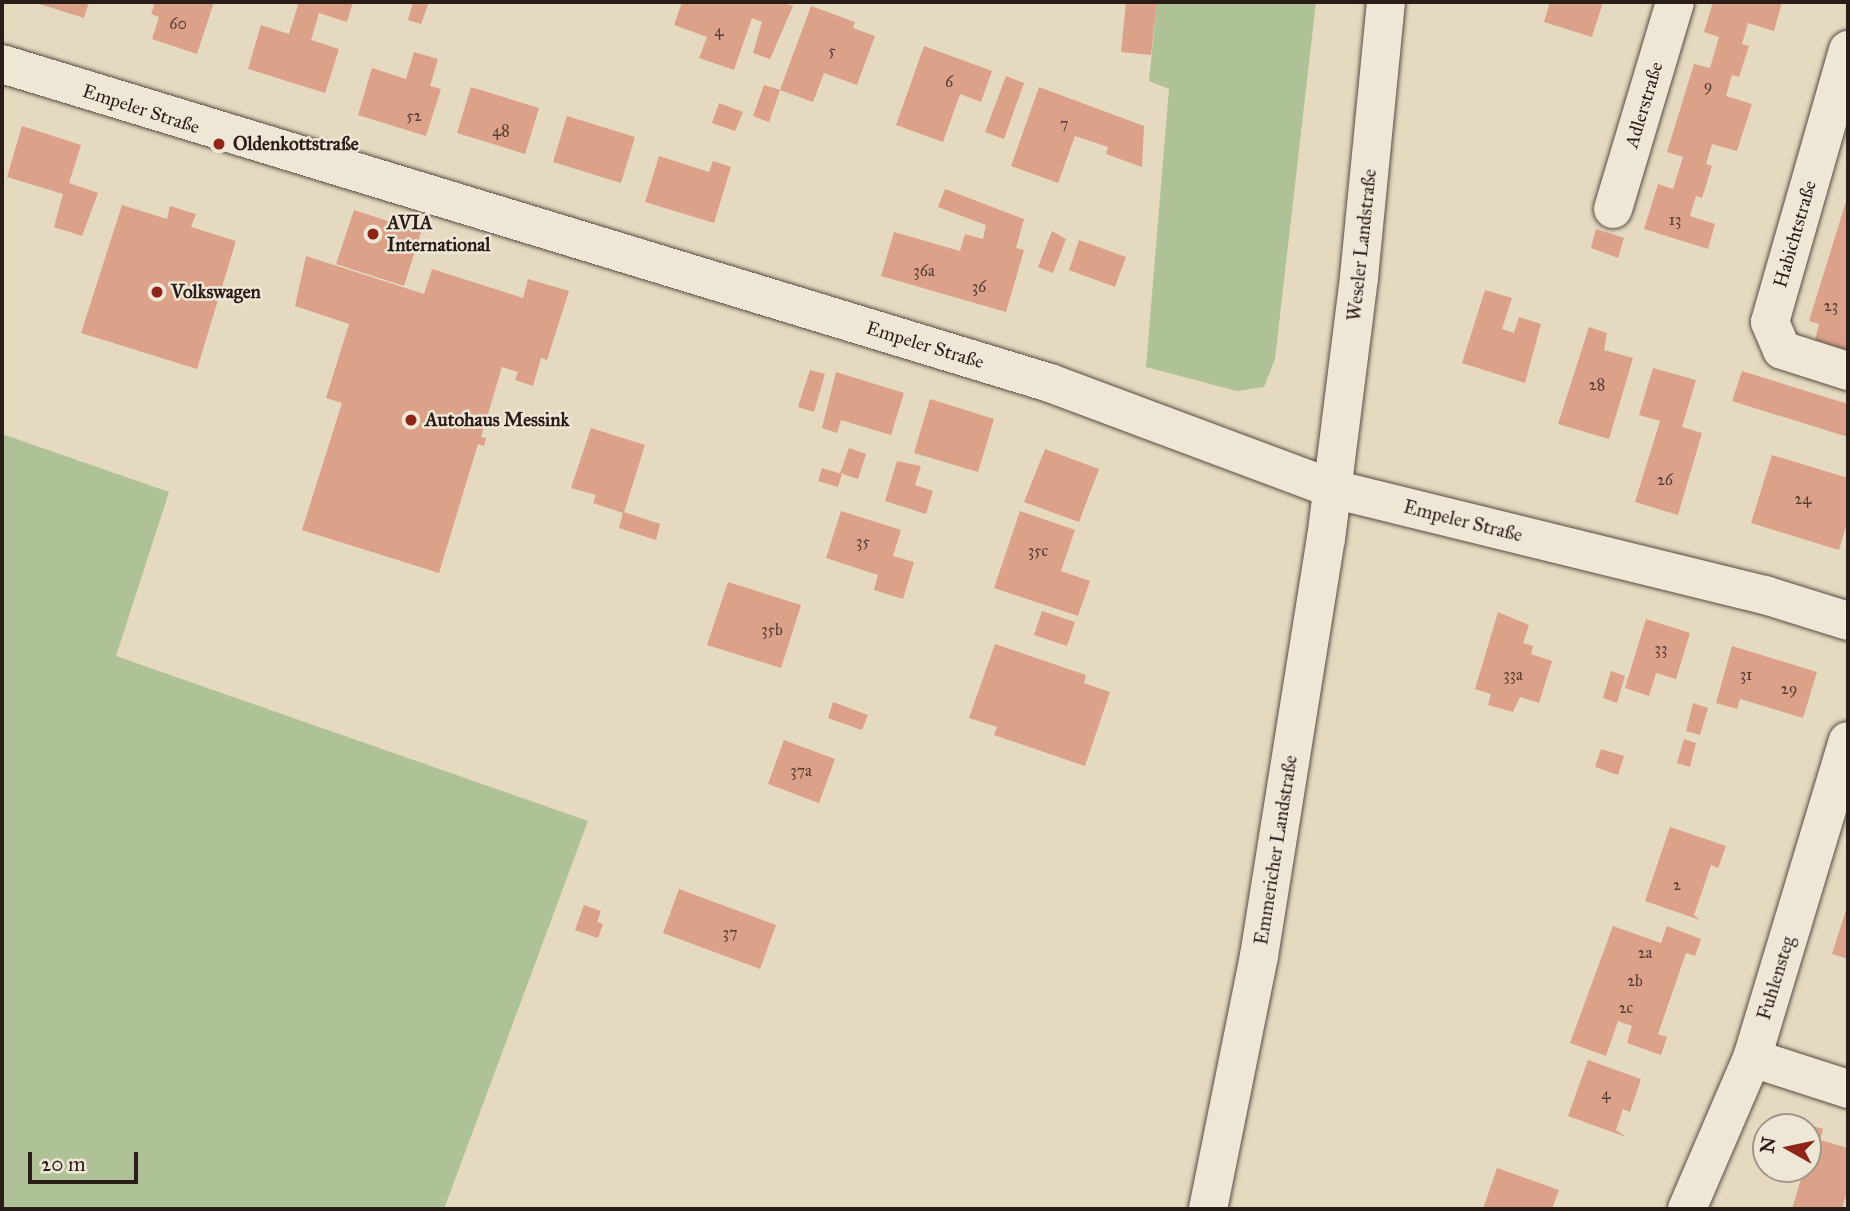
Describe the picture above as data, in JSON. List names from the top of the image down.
{
  "streets": {
    "street": [
      "Adlerstraße",
      "Empeler Straße",
      "Habichtstraße",
      "Weseler Landstraße",
      "Emmericher Landstraße",
      "Fuhlensteg"
    ]
  },
  "crossings": [
    ["Empeler Straße", "Weseler Landstraße"],
    ["Empeler Straße", "Emmericher Landstraße"],
    ["Weseler Landstraße", "Emmericher Landstraße"]
  ],
  "places": [
    "Oldenkottstraße",
    "AVIA International",
    "Volkswagen",
    "Autohaus Messink"
  ],
  "house_numbers": [
    "60",
    "4",
    "5",
    "6",
    "9",
    "52",
    "7",
    "48",
    "13",
    "36a",
    "36",
    "23",
    "28",
    "26",
    "24",
    "35",
    "35c",
    "35b",
    "33",
    "33a",
    "31",
    "29",
    "37a",
    "2",
    "37",
    "2a",
    "2b",
    "2c",
    "4"
  ],
  "scale_bar": "20 m",
  "north": "left"
}
